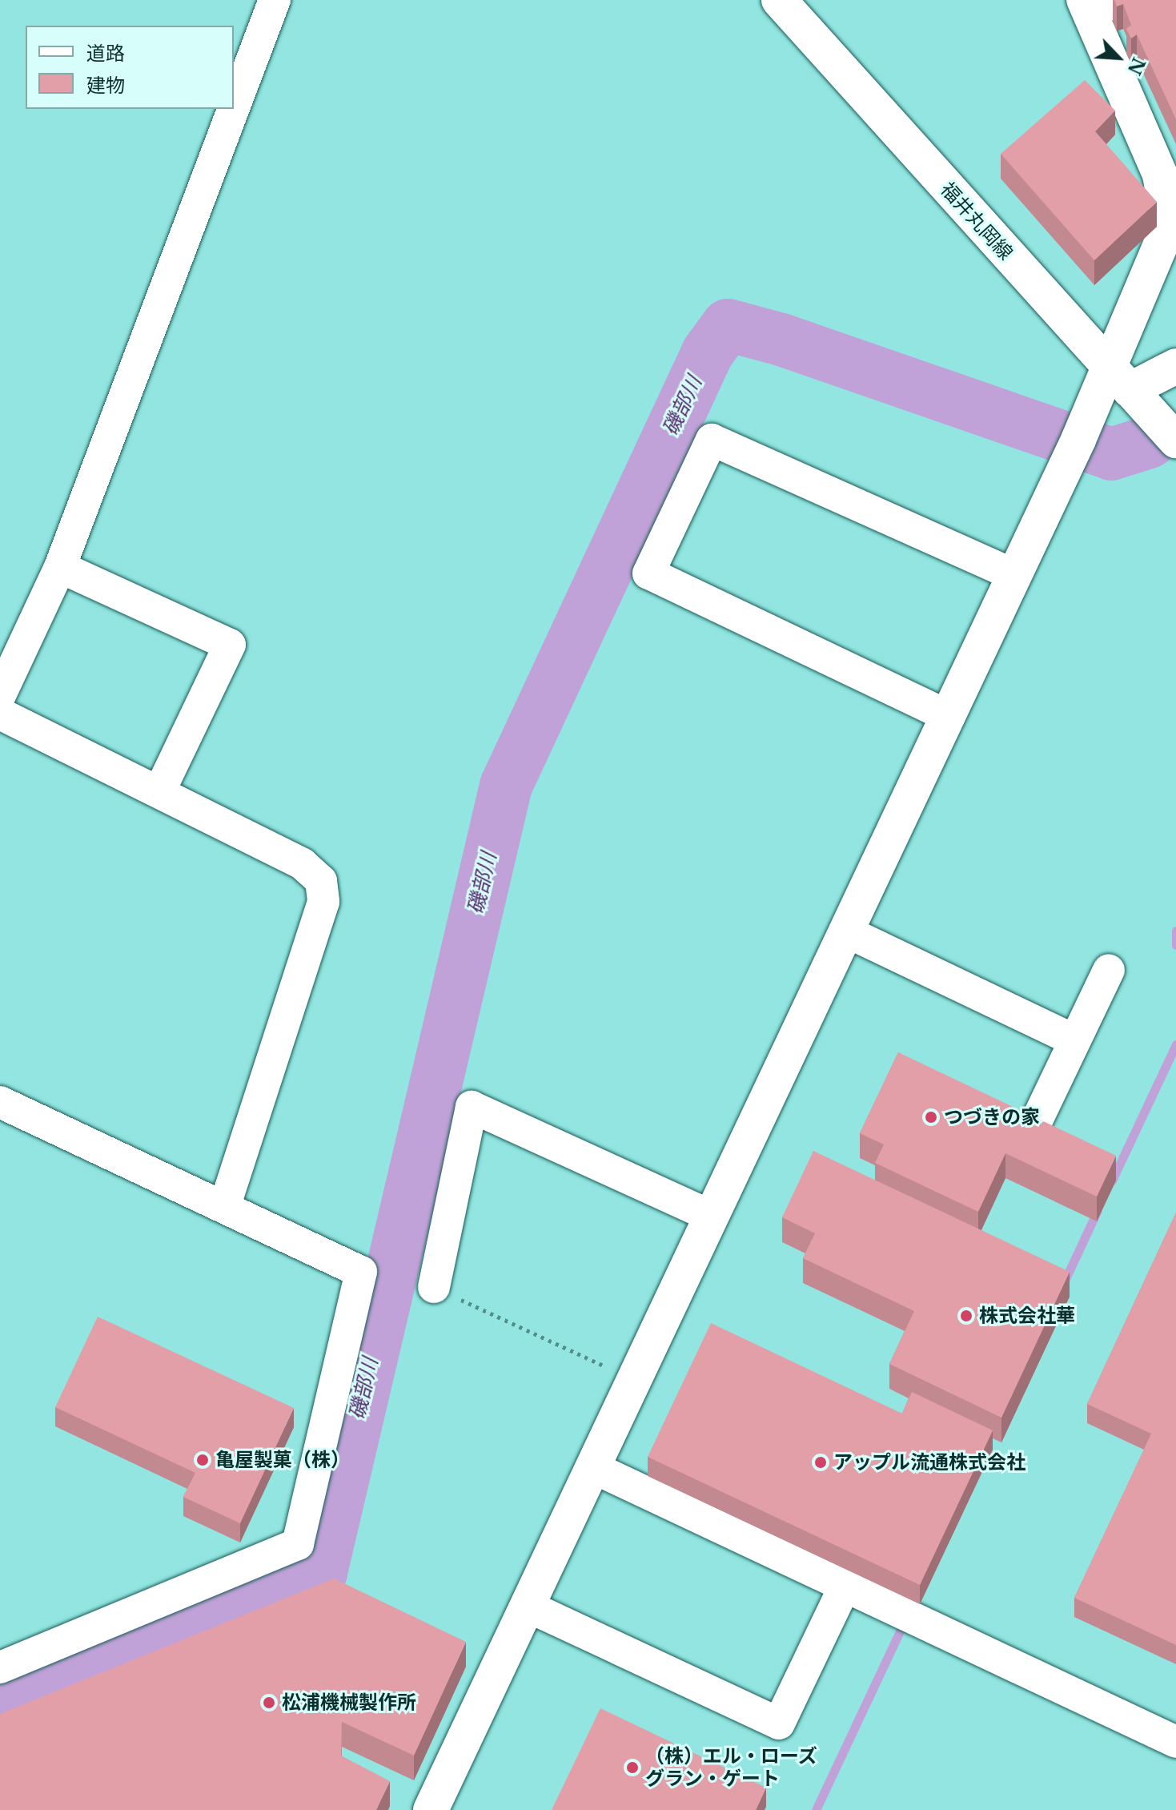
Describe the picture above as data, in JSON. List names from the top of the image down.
{
  "streets": {
    "street": ["福井丸岡線"]
  },
  "water": ["磯部川"],
  "places": [
    "つづきの家",
    "株式会社華",
    "亀屋製菓（株）",
    "アップル流通株式会社",
    "松浦機械製作所",
    "（株）エル・ローズ グラン・ゲート"
  ],
  "legend": ["道路", "建物"],
  "north": "bottom right"
}
